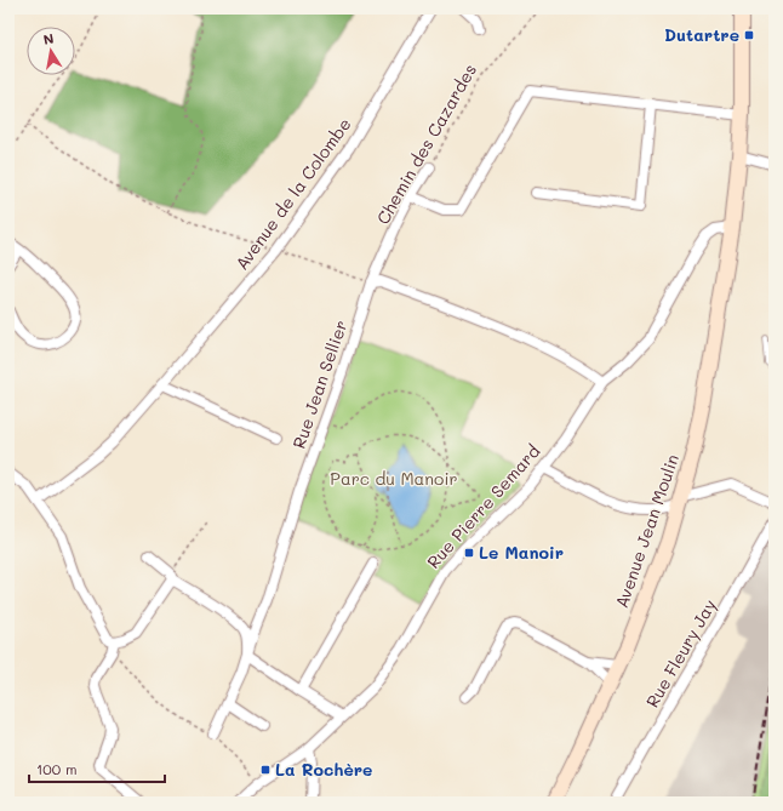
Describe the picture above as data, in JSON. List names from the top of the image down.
{
  "streets": {
    "main road": ["Avenue Jean Moulin"],
    "street": [
      "Chemin des Cazardes",
      "Avenue de la Colombe",
      "Rue Jean Sellier",
      "Rue Pierre Semard",
      "Rue Fleury Jay"
    ]
  },
  "crossings": [
    ["Chemin des Cazardes", "Rue Jean Sellier"],
    ["Rue Pierre Semard", "Avenue Jean Moulin"]
  ],
  "parks": ["Parc du Manoir"],
  "places": {
    "transit": ["Dutartre", "Le Manoir", "La Rochère"]
  },
  "scale_bar": "100 m",
  "north": "top"
}
